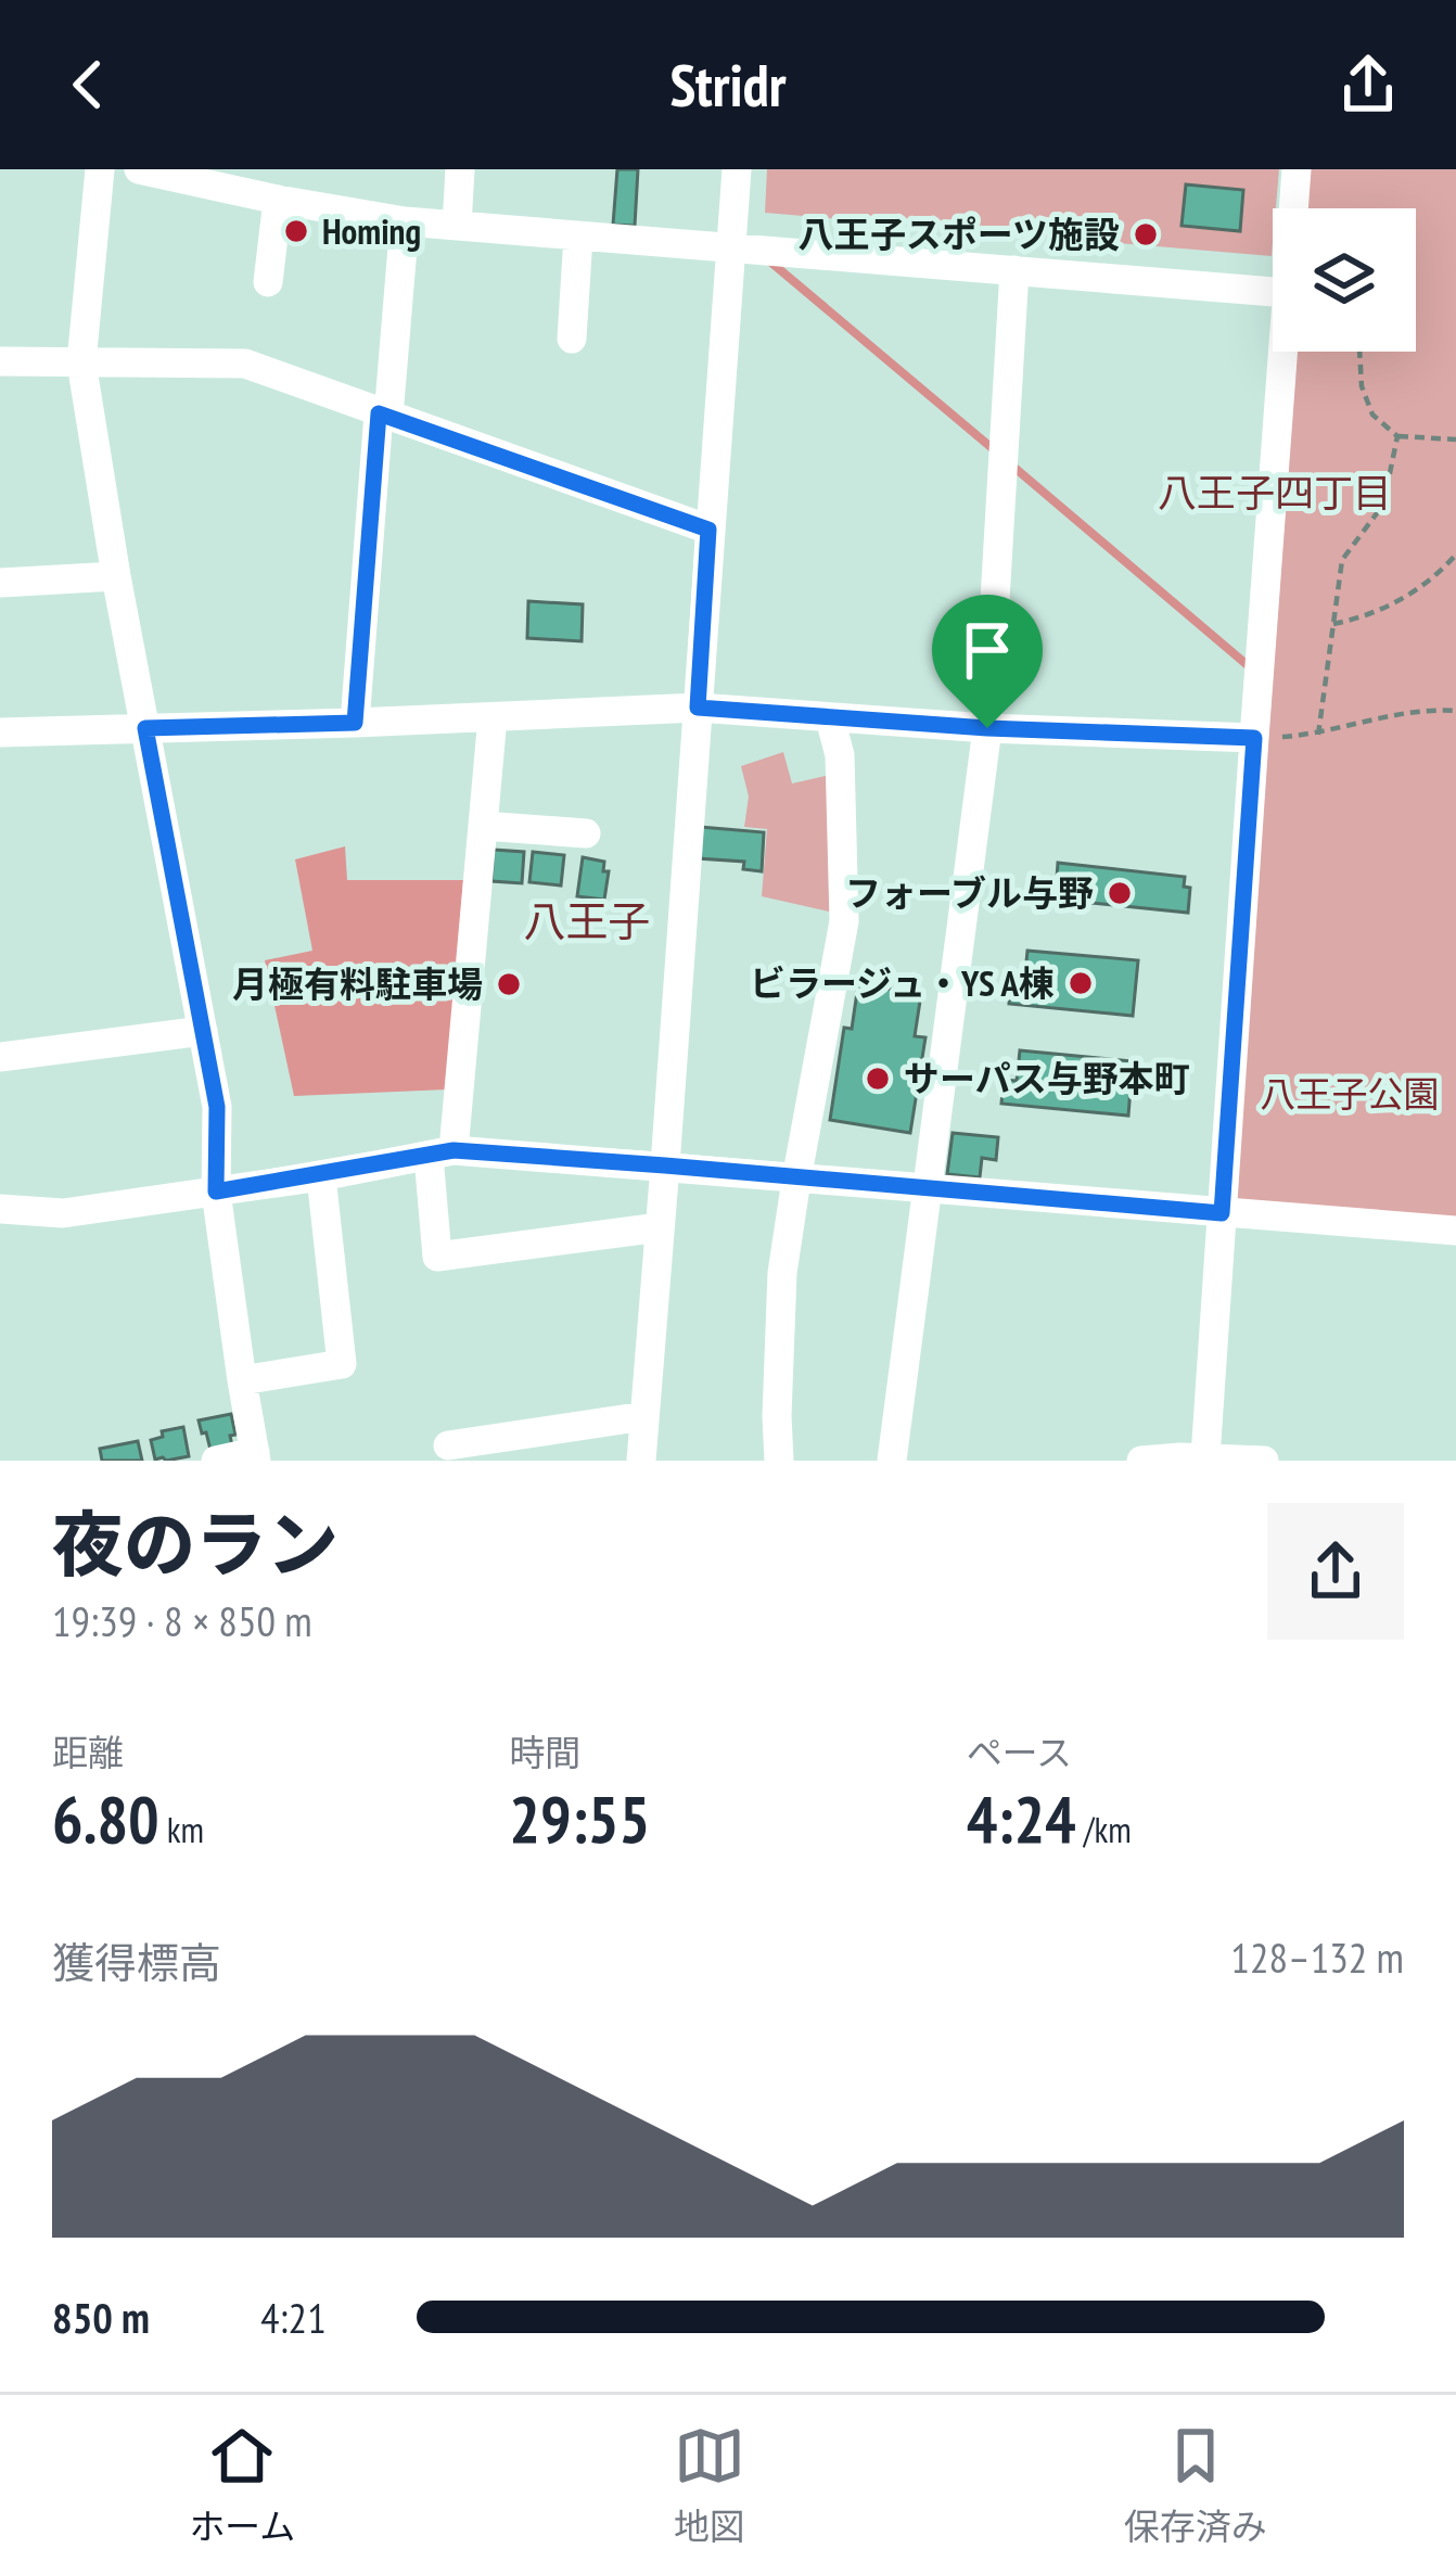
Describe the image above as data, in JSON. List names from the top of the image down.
{
  "districts": ["八王子四丁目", "八王子"],
  "parks": ["八王子公園"],
  "places": [
    "Homing",
    "八王子スポーツ施設",
    "フォーブル与野",
    "ビラージュ・YS A棟",
    "月極有料駐車場",
    "サーパス与野本町"
  ],
  "page": {
    "header": "Stridr",
    "heading": ["夜のラン", "19:39 · 8 × 850 m"],
    "stats": [
      ["距離", "6.80 km"],
      ["時間", "29:55"],
      ["ペース", "4:24 /km"]
    ],
    "chart": ["獲得標高", "128–132 m"],
    "list": [
      {
        "name": "850 m",
        "note": "4:21"
      }
    ],
    "tabs": ["ホーム", "地図", "保存済み"]
  }
}
